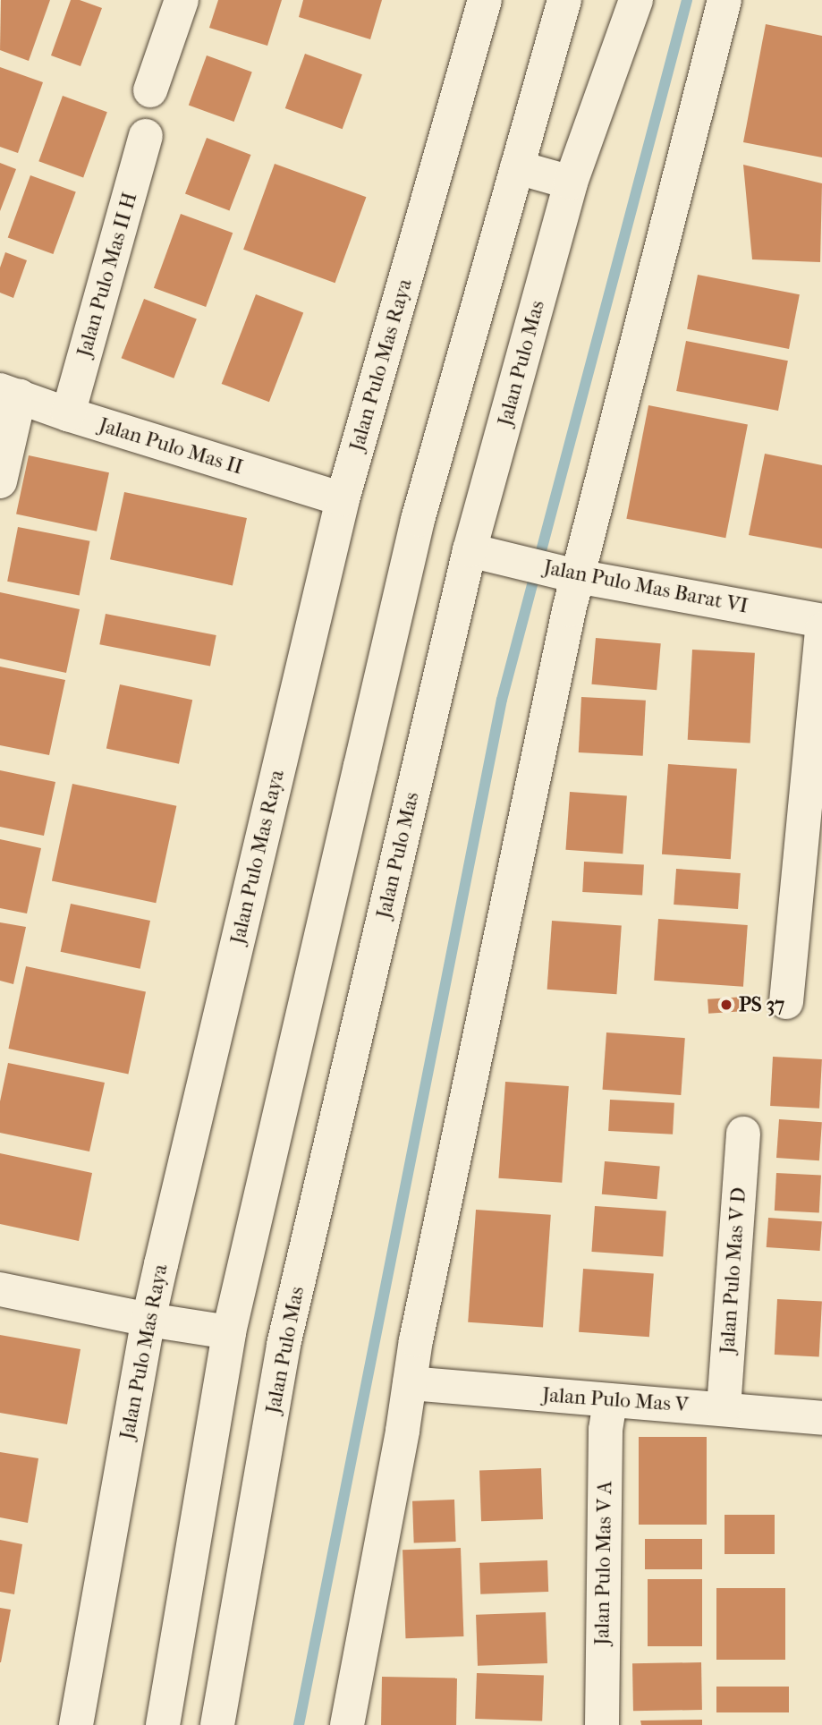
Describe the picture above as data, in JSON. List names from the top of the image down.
{
  "streets": {
    "street": [
      "Jalan Pulo Mas II H",
      "Jalan Pulo Mas",
      "Jalan Pulo Mas Raya",
      "Jalan Pulo Mas II",
      "Jalan Pulo Mas Barat VI",
      "Jalan Pulo Mas V D",
      "Jalan Pulo Mas V",
      "Jalan Pulo Mas V A"
    ]
  },
  "crossings": [
    ["Jalan Pulo Mas II H", "Jalan Pulo Mas II"],
    ["Jalan Pulo Mas", "Jalan Pulo Mas Barat VI"],
    ["Jalan Pulo Mas Raya", "Jalan Pulo Mas II"],
    ["Jalan Pulo Mas V D", "Jalan Pulo Mas V"],
    ["Jalan Pulo Mas V", "Jalan Pulo Mas V A"]
  ],
  "places": ["PS 37"]
}
